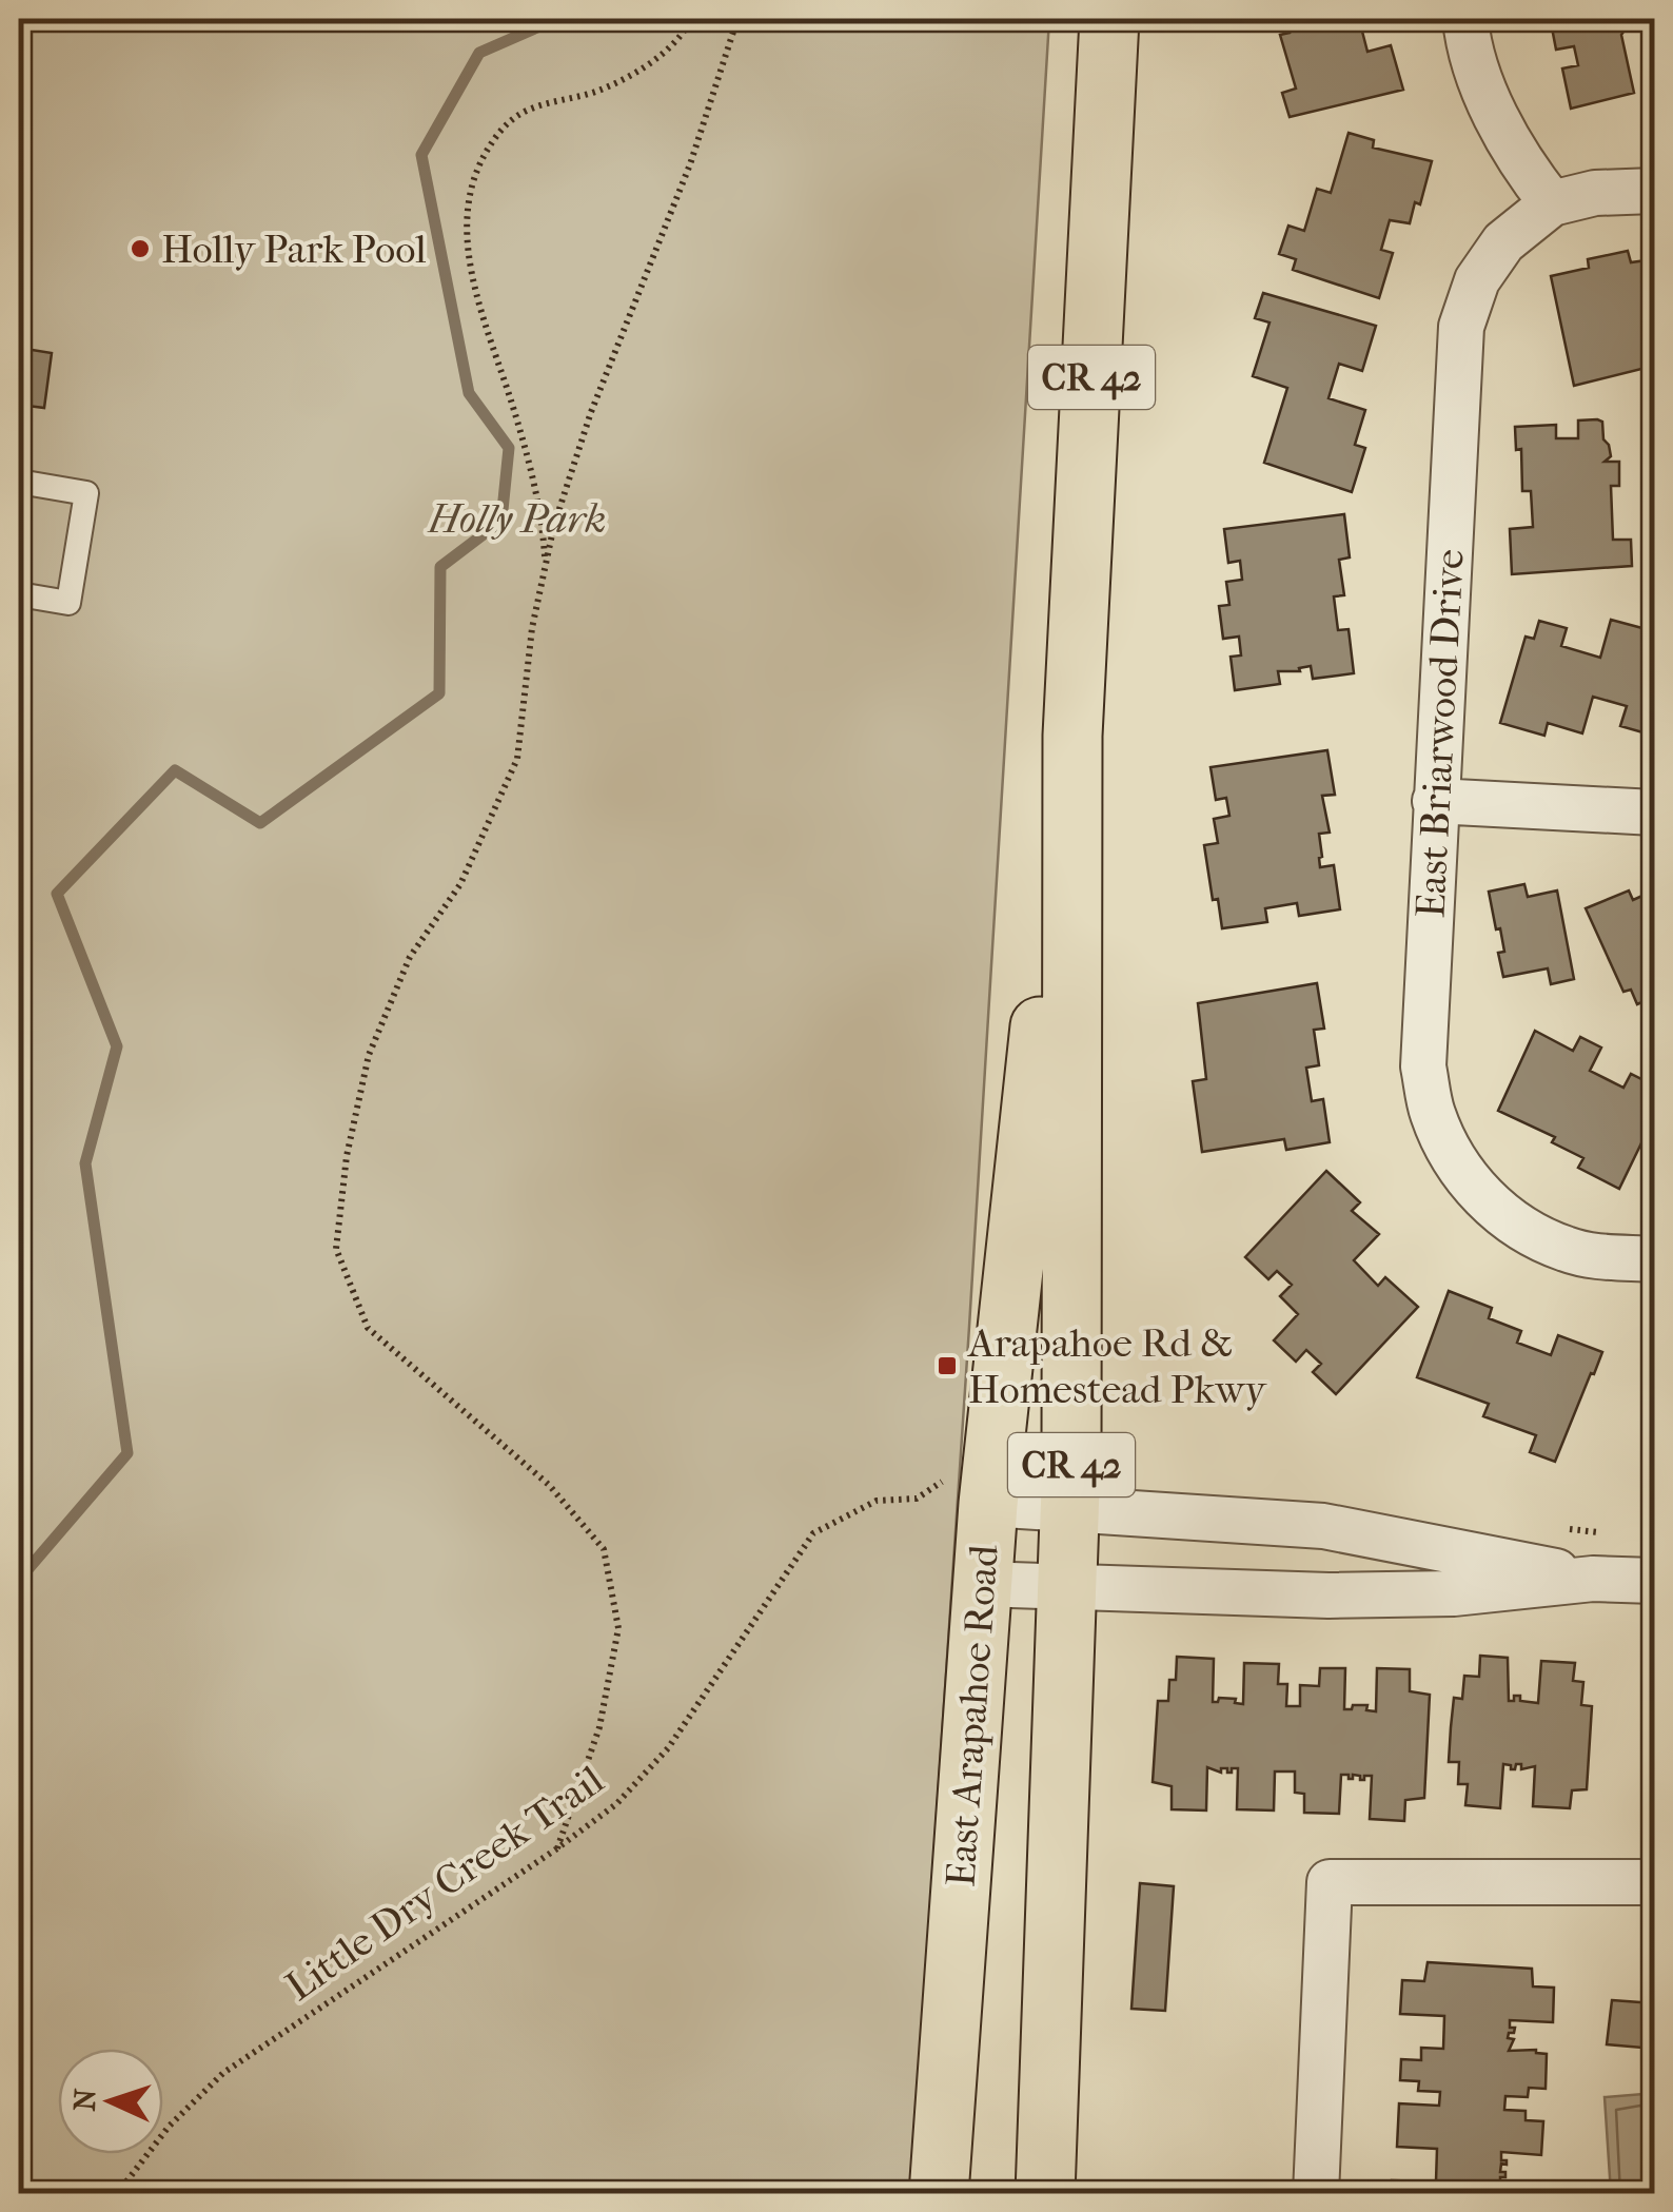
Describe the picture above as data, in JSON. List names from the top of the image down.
{
  "streets": {
    "main road": ["CR 42", "East Arapahoe Road"],
    "street": ["East Briarwood Drive"],
    "path": ["Little Dry Creek Trail"]
  },
  "crossings": [
    ["East Arapahoe Road", "Little Dry Creek Trail"]
  ],
  "parks": ["Holly Park"],
  "places": {
    "other": ["Holly Park Pool"],
    "transit": ["Arapahoe Rd & Homestead Pkwy"]
  },
  "north": "left"
}
